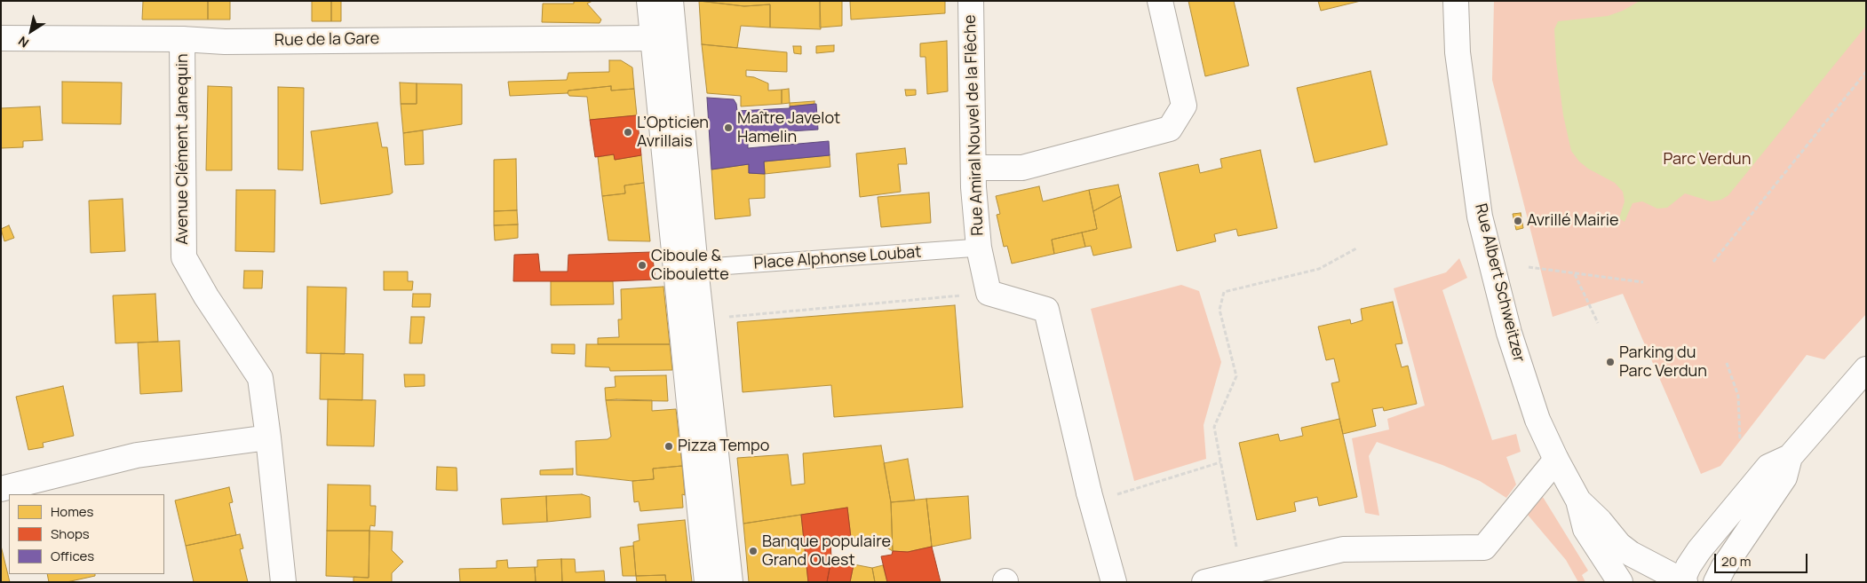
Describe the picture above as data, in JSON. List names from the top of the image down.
{
  "streets": {
    "street": [
      "Rue de la Gare",
      "Rue Amiral Nouvel de la Flêche",
      "Avenue Clément Janequin",
      "Rue Albert Schweitzer"
    ],
    "lane": ["Place Alphonse Loubat"]
  },
  "crossings": [
    ["Rue de la Gare", "Avenue Clément Janequin"],
    ["Rue Amiral Nouvel de la Flêche", "Place Alphonse Loubat"]
  ],
  "parks": ["Parc Verdun"],
  "places": [
    "Maître Javelot Hamelin",
    "L’Opticien Avrillais",
    "Avrillé Mairie",
    "Ciboule & Ciboulette",
    "Parking du Parc Verdun",
    "Pizza Tempo",
    "Banque populaire Grand Ouest"
  ],
  "legend": ["Homes", "Shops", "Offices"],
  "scale_bar": "20 m",
  "north": "bottom left"
}
